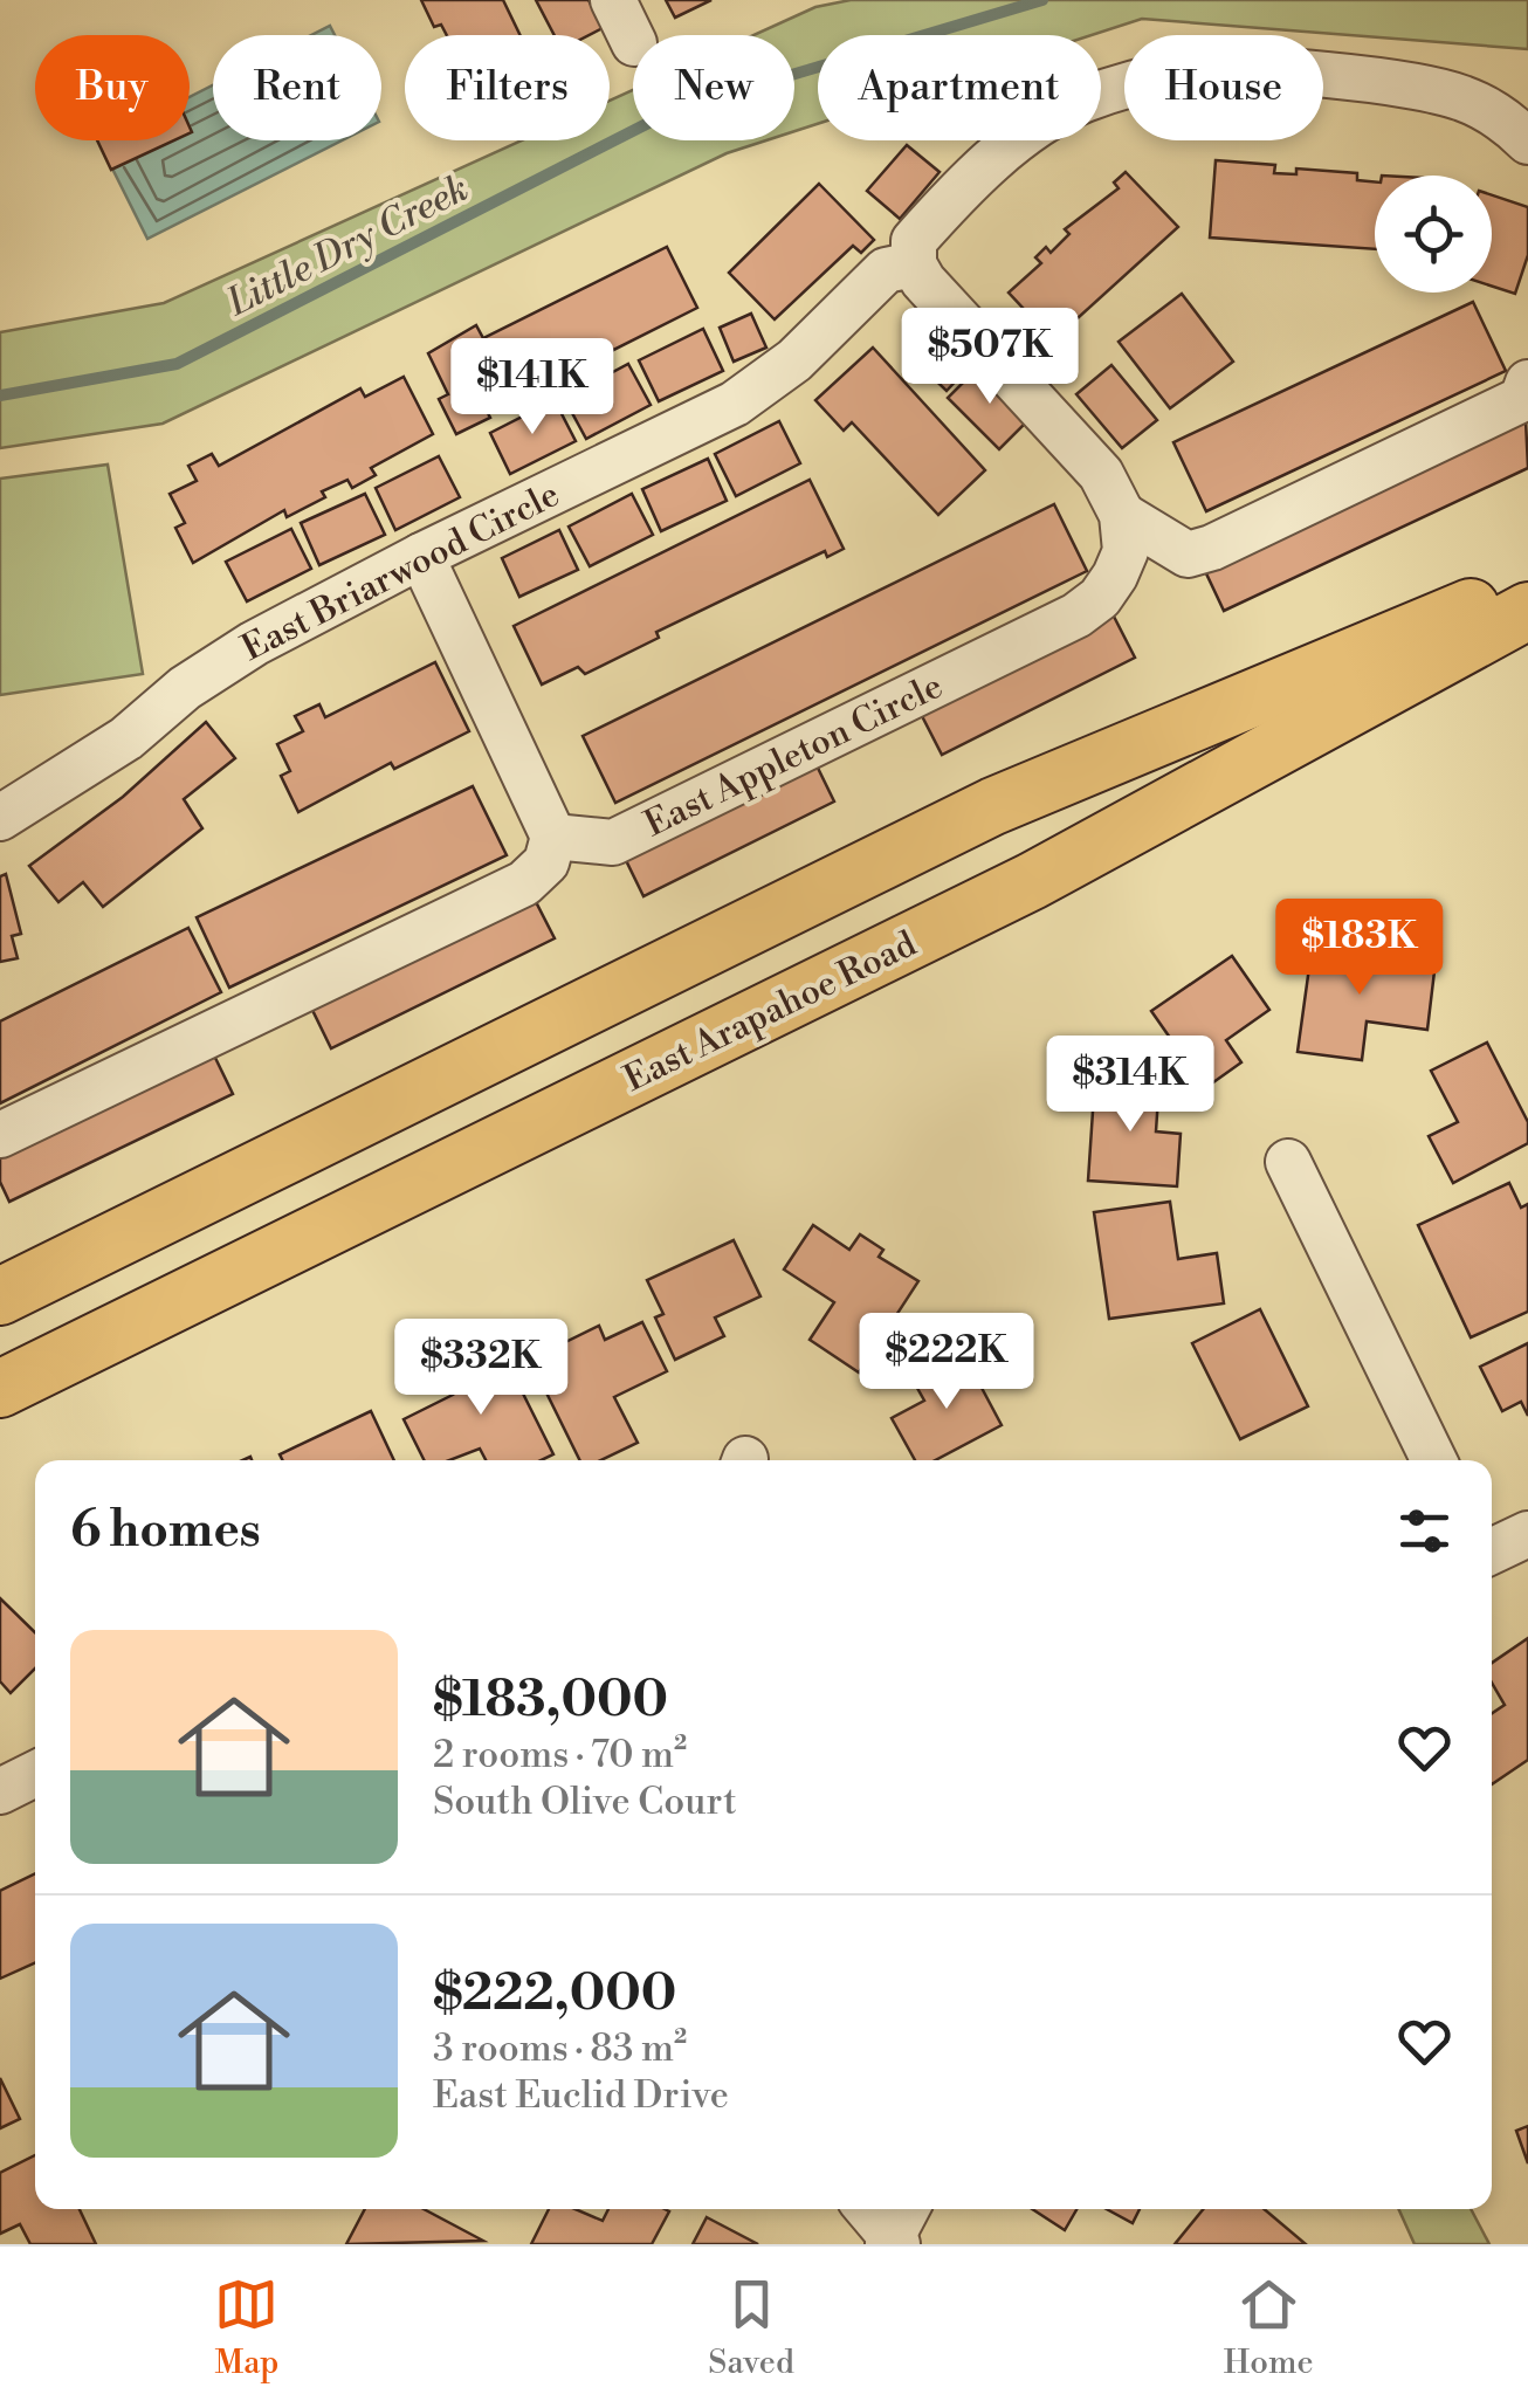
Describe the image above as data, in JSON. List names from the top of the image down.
{
  "streets": {
    "main road": ["East Arapahoe Road"],
    "street": ["East Briarwood Circle", "East Appleton Circle"]
  },
  "water": ["Little Dry Creek"],
  "page": {
    "chip": [
      "Buy",
      "Rent",
      "Filters",
      "New",
      "Apartment",
      "House"
    ],
    "price": [
      "$507K",
      "$141K",
      "$183K",
      "$314K",
      "$222K",
      "$332K"
    ],
    "heading": "6 homes",
    "list": [
      {
        "name": "$183,000",
        "note": "2 rooms · 70 m² · South Olive Court"
      },
      {
        "name": "$222,000",
        "note": "3 rooms · 83 m² · East Euclid Drive"
      }
    ],
    "tabs": ["Map", "Saved", "Home"]
  }
}
